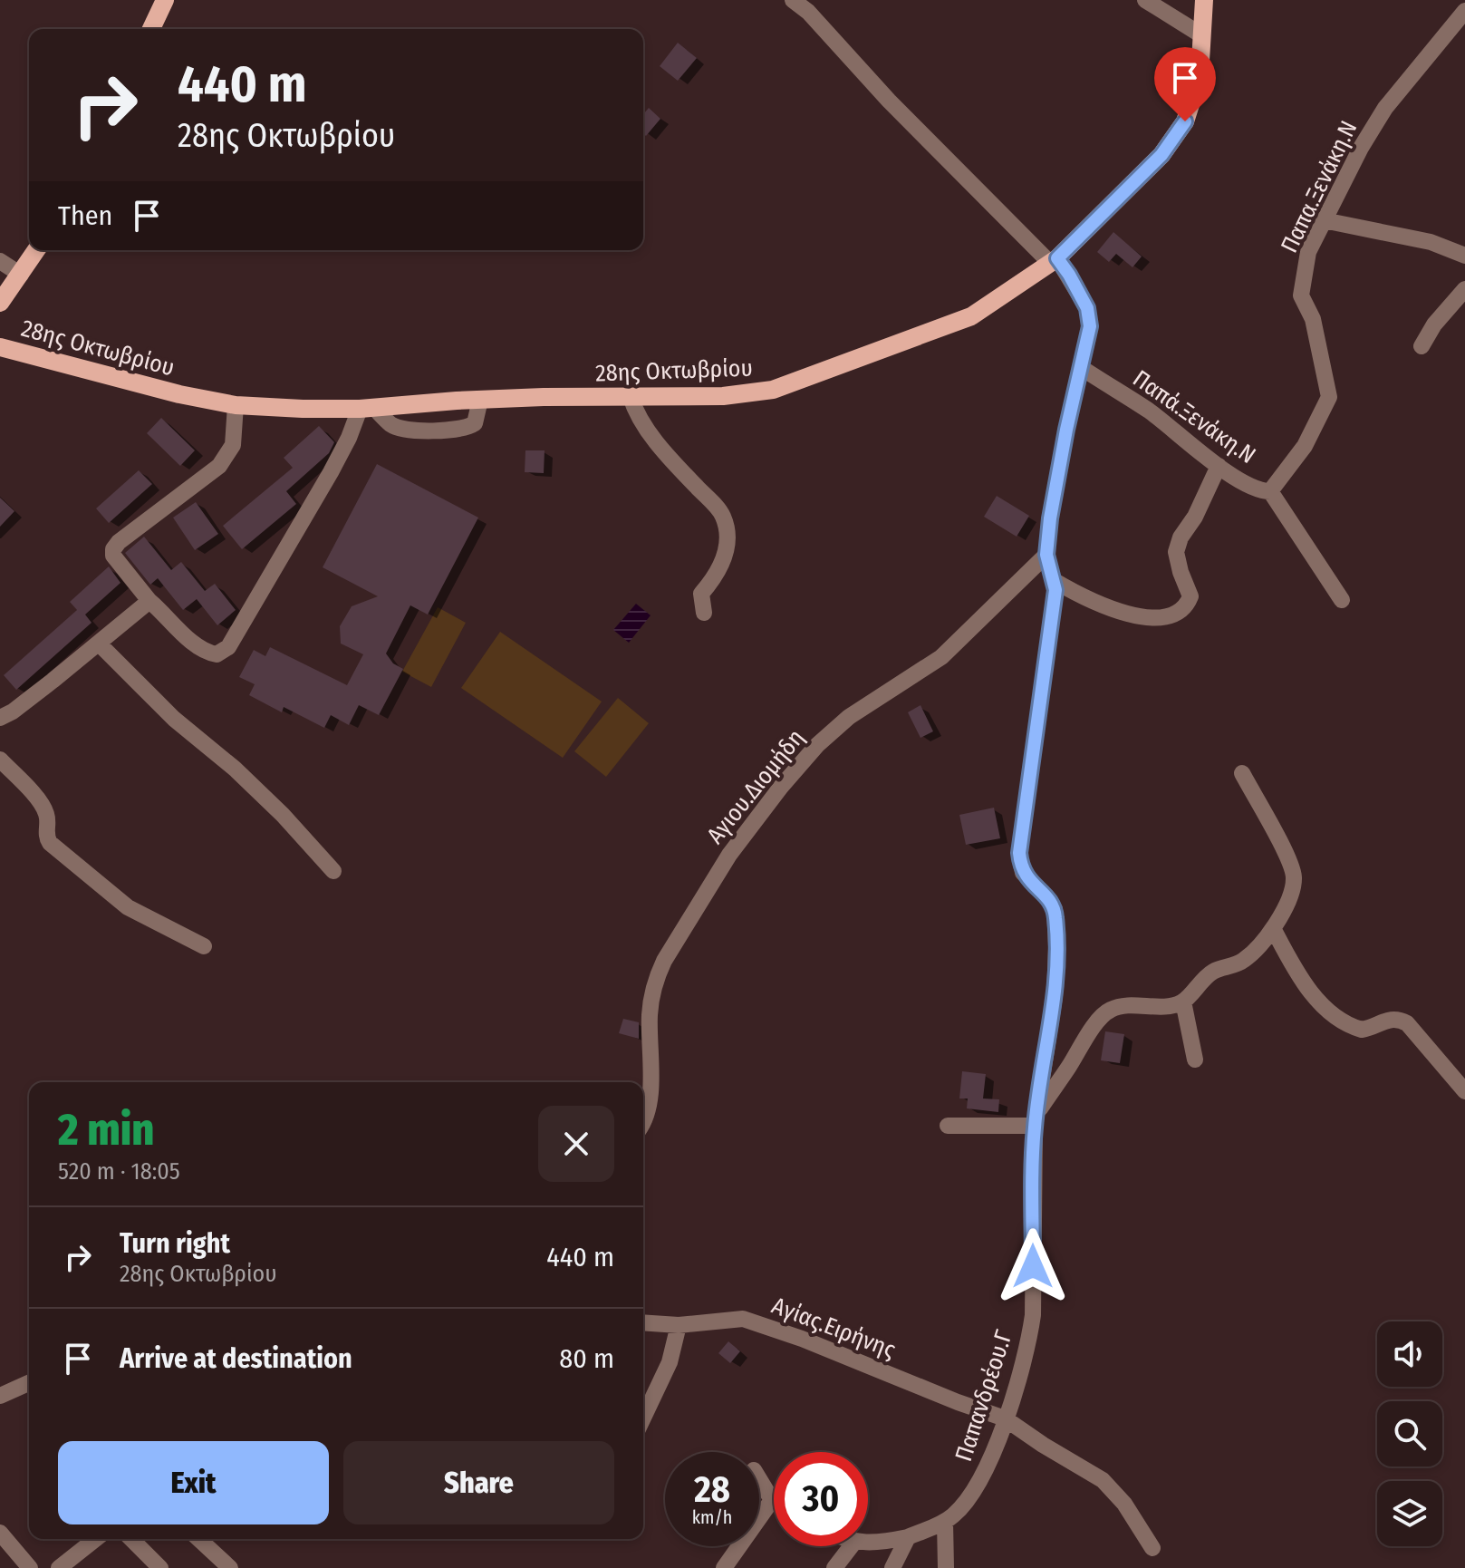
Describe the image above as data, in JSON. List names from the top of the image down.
{
  "streets": {
    "main road": ["28ης Οκτωβρίου"],
    "street": [
      "Παπα.Ξενάκη.Ν",
      "Παπά.Ξενάκη.Ν",
      "Αγιου.Διομήδη",
      "Αγίας.Ειρήνης",
      "Παπανδρέου.Γ"
    ]
  },
  "crossings": [
    ["Παπα.Ξενάκη.Ν", "Παπά.Ξενάκη.Ν"],
    ["28ης Οκτωβρίου", "Παπανδρέου.Γ"],
    ["Παπά.Ξενάκη.Ν", "Παπανδρέου.Γ"],
    ["Αγιου.Διομήδη", "Παπανδρέου.Γ"],
    ["Αγίας.Ειρήνης", "Παπανδρέου.Γ"]
  ],
  "page": {
    "turn": ["440 m", "28ης Οκτωβρίου"],
    "then": "Then",
    "heading": ["2 min", "520 m · 18:05"],
    "list": [
      {
        "name": "Turn right",
        "note": "28ης Οκτωβρίου",
        "value": "440 m"
      },
      {
        "name": "Arrive at destination",
        "value": "80 m"
      }
    ],
    "buttons": ["Exit", "Share"],
    "speed": "28 km/h",
    "limit": "30"
  }
}
